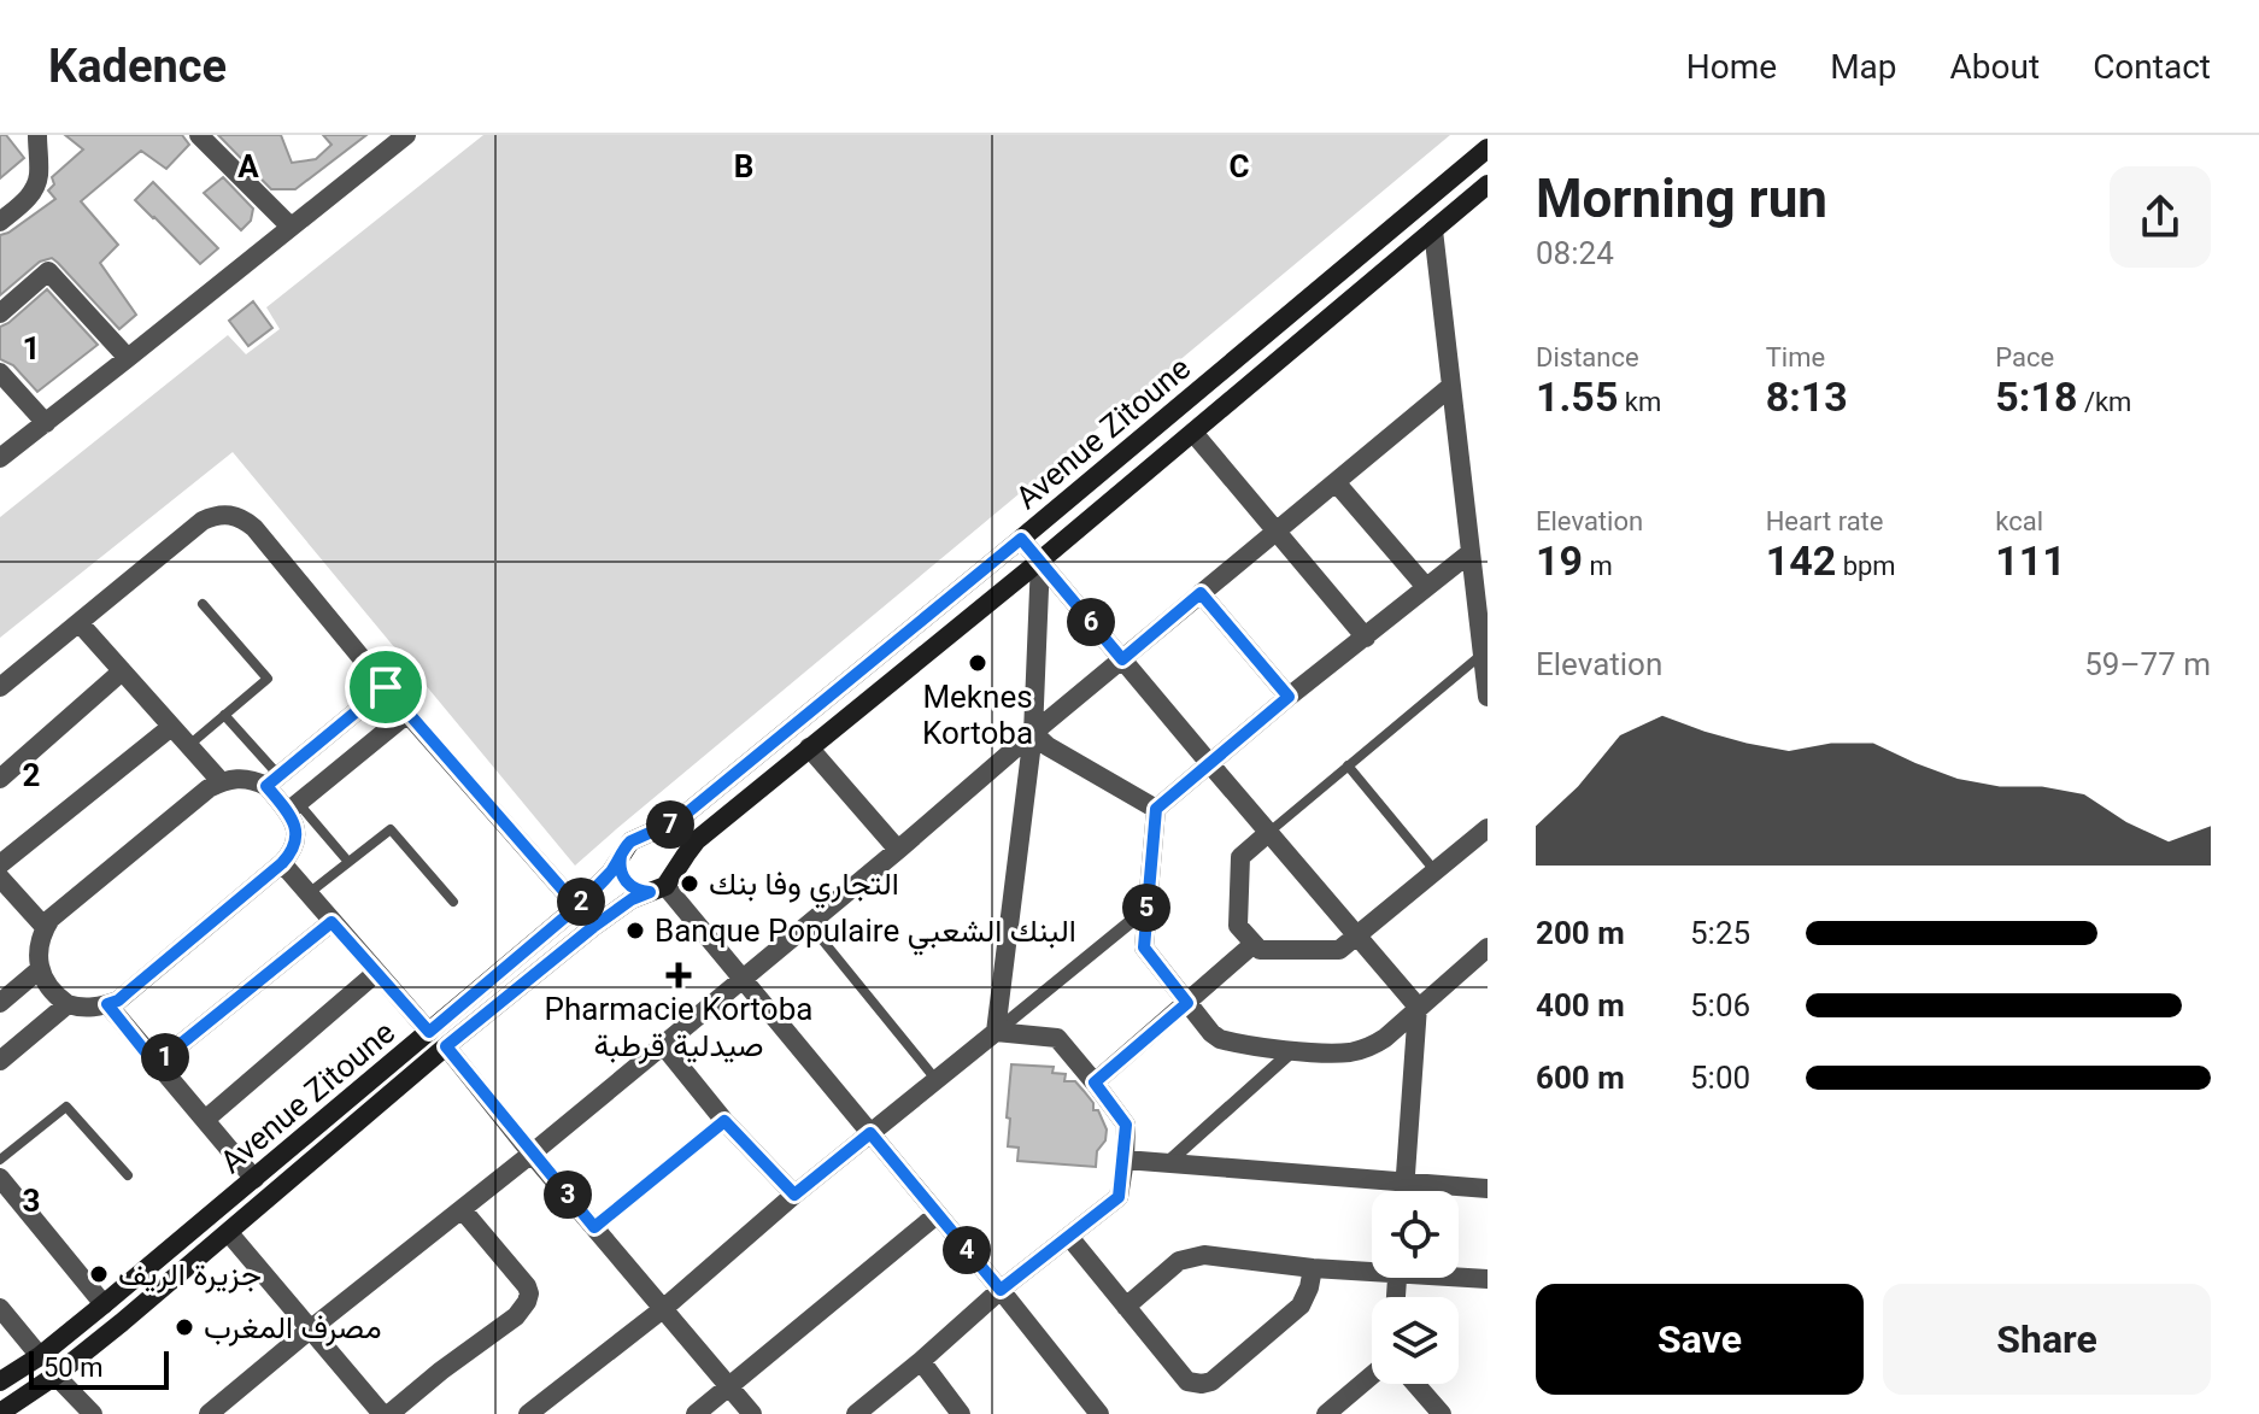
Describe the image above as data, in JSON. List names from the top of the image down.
{
  "streets": {
    "main road": ["Avenue Zitoune"]
  },
  "places": {
    "other": [
      "Meknes Kortoba",
      "التجاري وفا بنك",
      "Banque Populaire البنك الشعبي",
      "جزيرة الريف",
      "مصرف المغرب"
    ],
    "health": ["Pharmacie Kortoba صيدلية قرطبة"]
  },
  "scale_bar": "50 m",
  "page": {
    "header": "Kadence",
    "nav": [
      "Home",
      "Map",
      "About",
      "Contact"
    ],
    "heading": ["Morning run", "08:24"],
    "stats": [
      ["Distance", "1.55 km"],
      ["Time", "8:13"],
      ["Pace", "5:18 /km"],
      ["Elevation", "19 m"],
      ["Heart rate", "142 bpm"],
      ["kcal", "111"]
    ],
    "pins": [
      "6",
      "7",
      "2",
      "5",
      "1",
      "3",
      "4"
    ],
    "chart": ["Elevation", "59–77 m"],
    "list": [
      {
        "name": "200 m",
        "note": "5:25"
      },
      {
        "name": "400 m",
        "note": "5:06"
      },
      {
        "name": "600 m",
        "note": "5:00"
      }
    ],
    "buttons": ["Save", "Share"],
    "scale": "50 m"
  },
  "grid": {
    "columns": ["A", "B", "C"],
    "rows": ["1", "2", "3"]
  }
}
